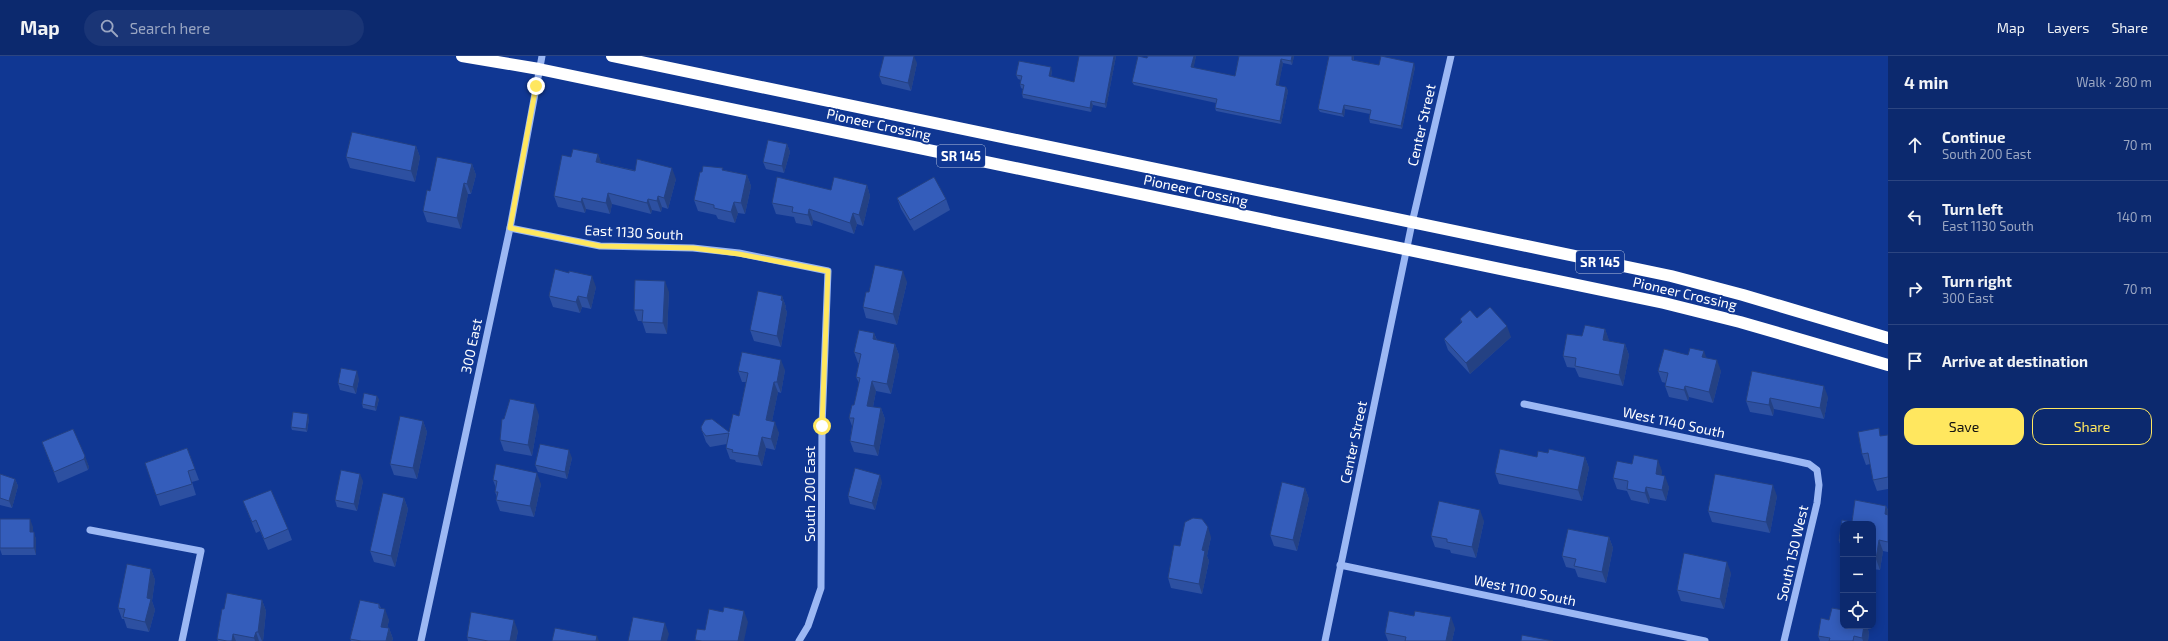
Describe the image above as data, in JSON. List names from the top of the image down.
{
  "streets": {
    "highway": ["Pioneer Crossing", "SR 145"],
    "street": [
      "Center Street",
      "East 1130 South",
      "300 East",
      "West 1140 South",
      "South 200 East",
      "South 150 West",
      "West 1100 South"
    ]
  },
  "crossings": [
    ["Pioneer Crossing", "Center Street"],
    ["Pioneer Crossing", "300 East"],
    ["Center Street", "West 1100 South"],
    ["East 1130 South", "300 East"],
    ["East 1130 South", "South 200 East"],
    ["West 1140 South", "South 150 West"]
  ],
  "page": {
    "header": "Map",
    "search": "Search here",
    "nav": ["Map", "Layers", "Share"],
    "heading": ["4 min", "Walk · 280 m"],
    "list": [
      ["Continue", "South 200 East", "70 m"],
      ["Turn left", "East 1130 South", "140 m"],
      ["Turn right", "300 East", "70 m"],
      "Arrive at destination"
    ],
    "buttons": ["Save", "Share"],
    "map_buttons": ["+", "−"]
  }
}
